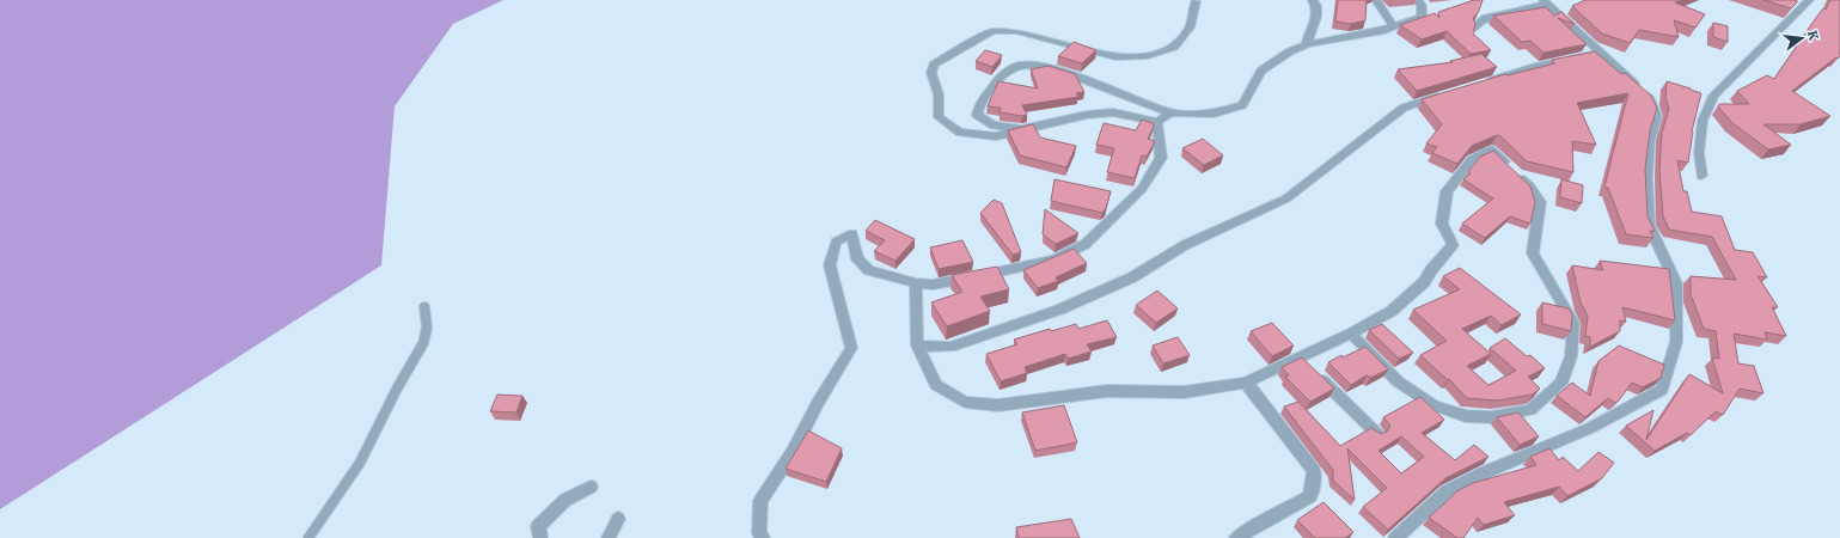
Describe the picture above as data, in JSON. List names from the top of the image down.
{
  "north": "right"
}
